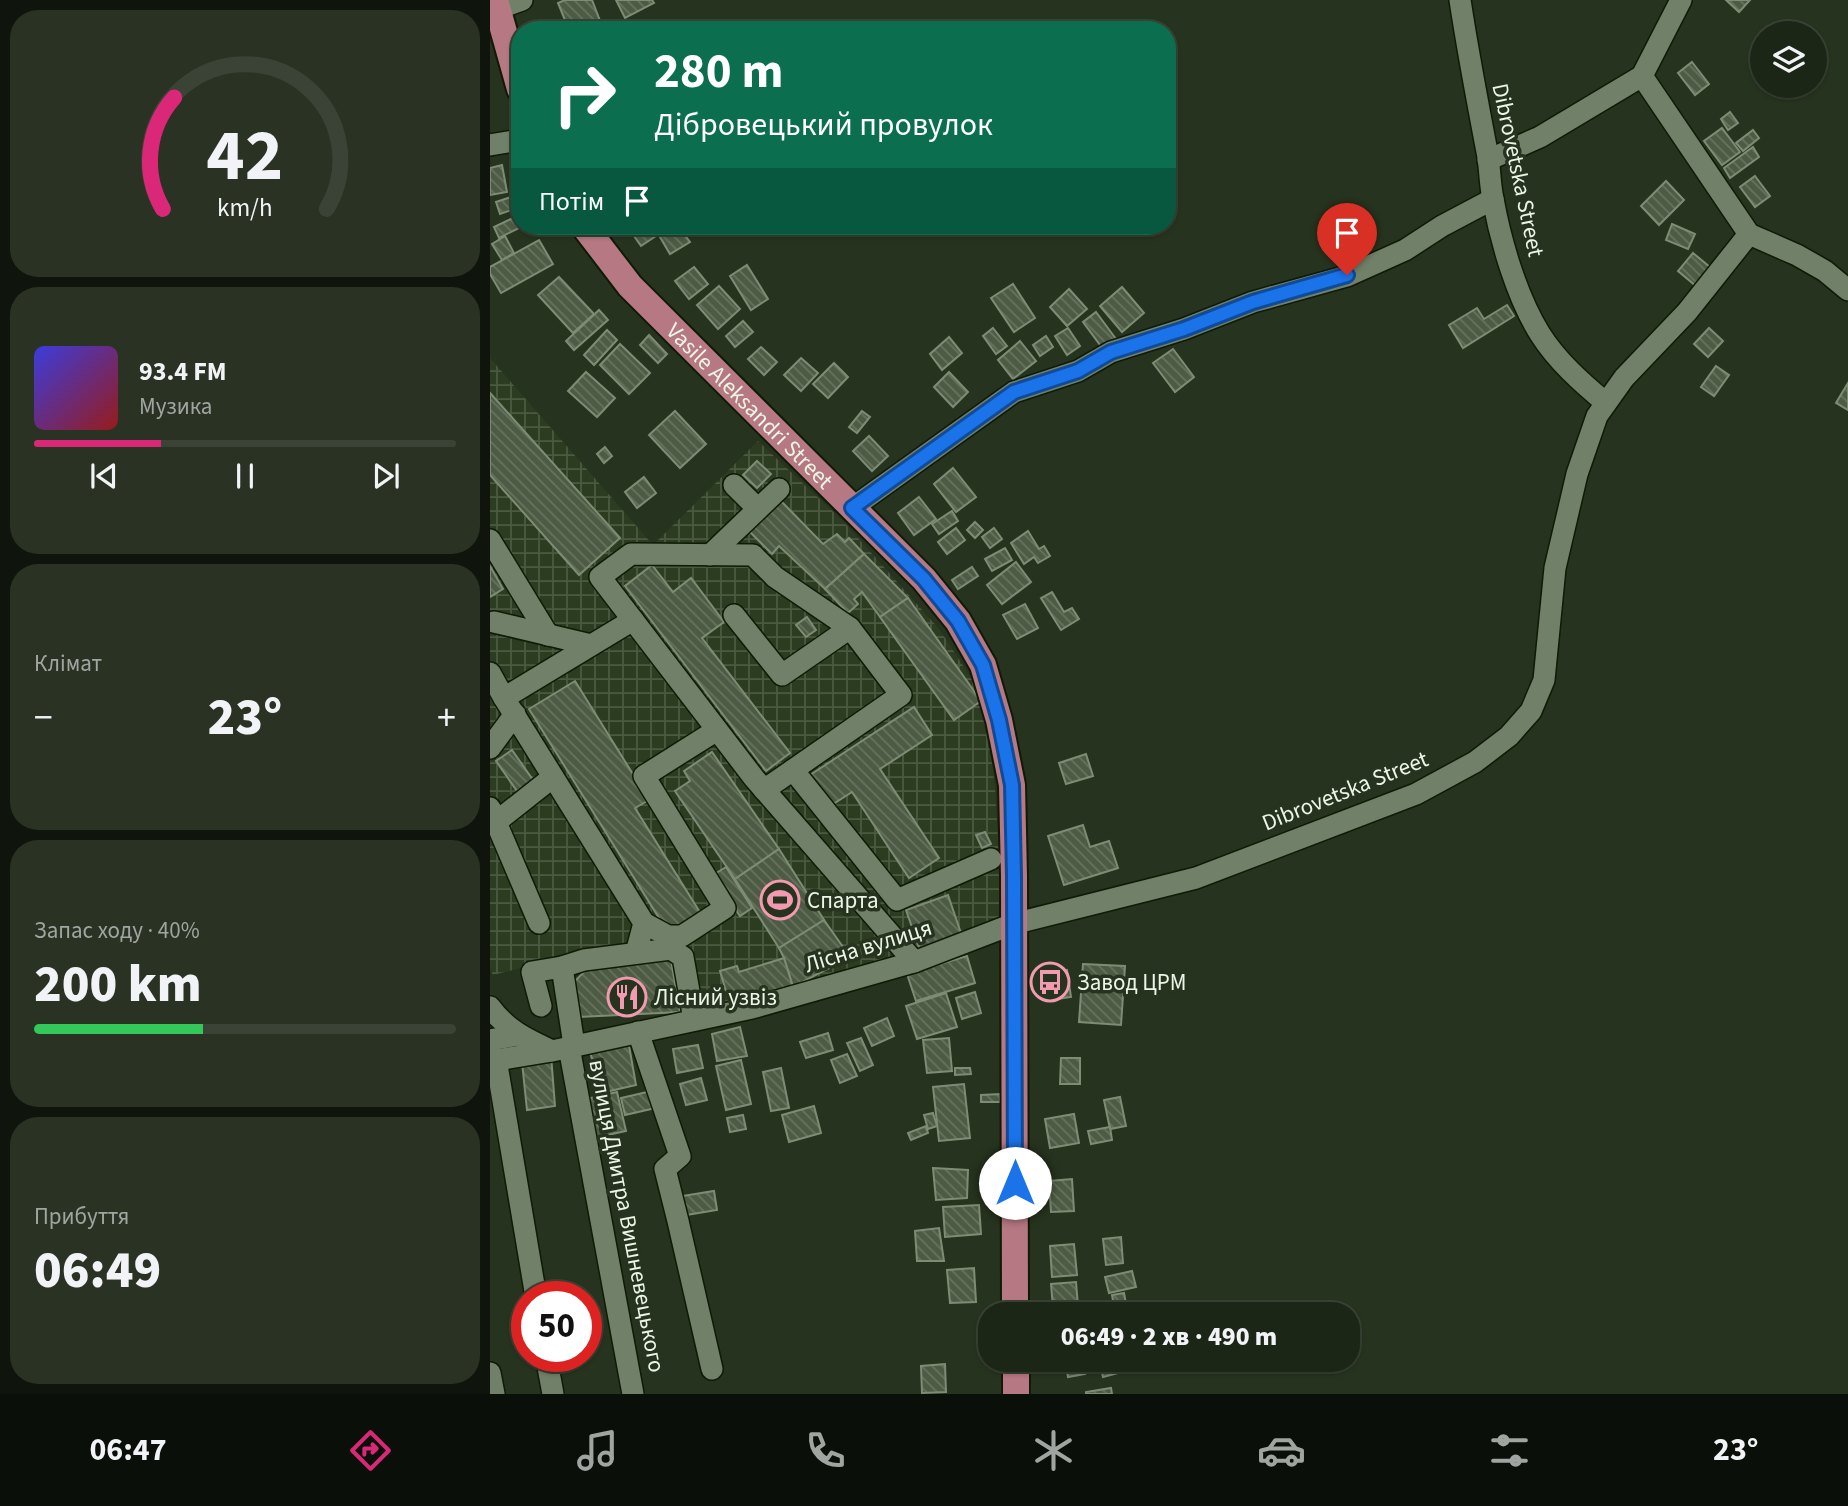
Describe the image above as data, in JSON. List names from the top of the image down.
{
  "streets": {
    "main road": ["Vasile Aleksandri Street"],
    "street": ["Dibrovetska Street", "Лісна вулиця", "вулиця Дмитра Вишневецького"]
  },
  "crossings": [
    ["Dibrovetska Street", "Vasile Aleksandri Street"],
    ["Dibrovetska Street", "Лісна вулиця"],
    ["Vasile Aleksandri Street", "Лісна вулиця"],
    ["Лісна вулиця", "вулиця Дмитра Вишневецького"]
  ],
  "places": {
    "sports": ["Спарта"],
    "bus stop": ["Завод ЦРМ"],
    "restaurant": ["Лісний узвіз"]
  },
  "page": {
    "turn": ["280 m", "Дібровецький провулок"],
    "then": "Потім",
    "song": ["93.4 FM", "Музика"],
    "tile": [
      "Клімат",
      ["Запас ходу · 40%", "200 km"],
      ["Прибуття", "06:49"]
    ],
    "heat": ["−", "23°", "+"],
    "limit": "50",
    "trip": "06:49 · 2 хв · 490 m",
    "tabs": ["06:47", "23°"],
    "gauge": ["42", "km/h"]
  }
}
